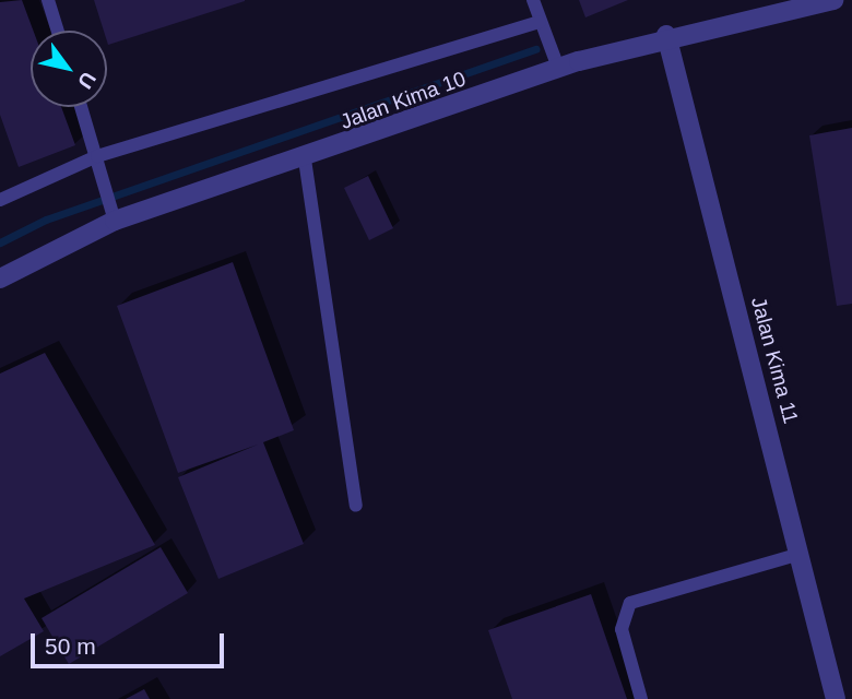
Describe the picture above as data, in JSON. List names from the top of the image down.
{
  "streets": {
    "street": ["Jalan Kima 10", "Jalan Kima 11"]
  },
  "crossings": [
    ["Jalan Kima 10", "Jalan Kima 11"]
  ],
  "scale_bar": "50 m",
  "north": "bottom right"
}
